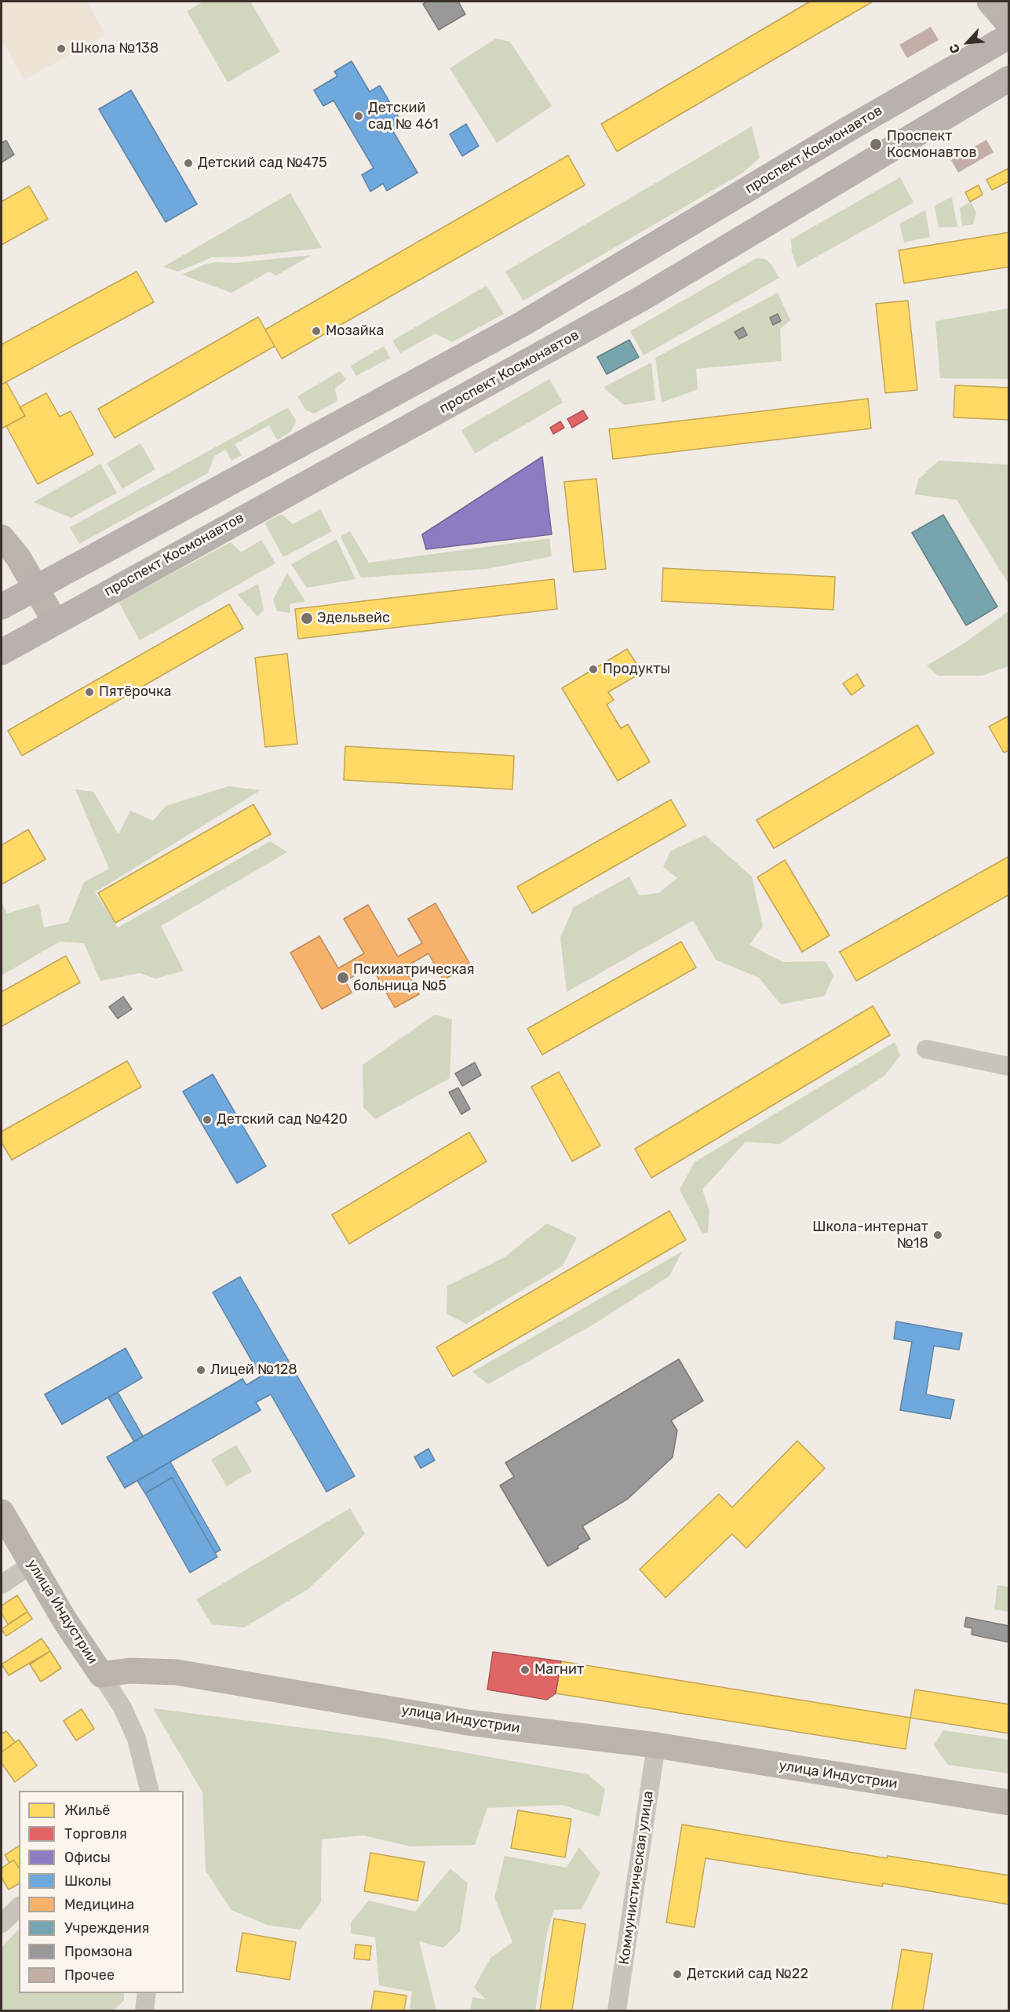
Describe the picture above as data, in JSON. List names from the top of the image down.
{
  "streets": {
    "main road": ["проспект Космонавтов"],
    "street": ["улица Индустрии", "Коммунистическая улица"]
  },
  "crossings": [
    ["улица Индустрии", "Коммунистическая улица"]
  ],
  "places": [
    "Школа №138",
    "Детский сад № 461",
    "Проспект Космонавтов",
    "Детский сад №475",
    "Мозайка",
    "Эдельвейс",
    "Продукты",
    "Пятёрочка",
    "Психиатрическая больница №5",
    "Детский сад №420",
    "Школа-интернат №18",
    "Лицей №128",
    "Магнит",
    "Детский сад №22"
  ],
  "legend": [
    "Жильё",
    "Торговля",
    "Офисы",
    "Школы",
    "Медицина",
    "Учреждения",
    "Промзона",
    "Прочее"
  ],
  "north": "bottom left"
}
